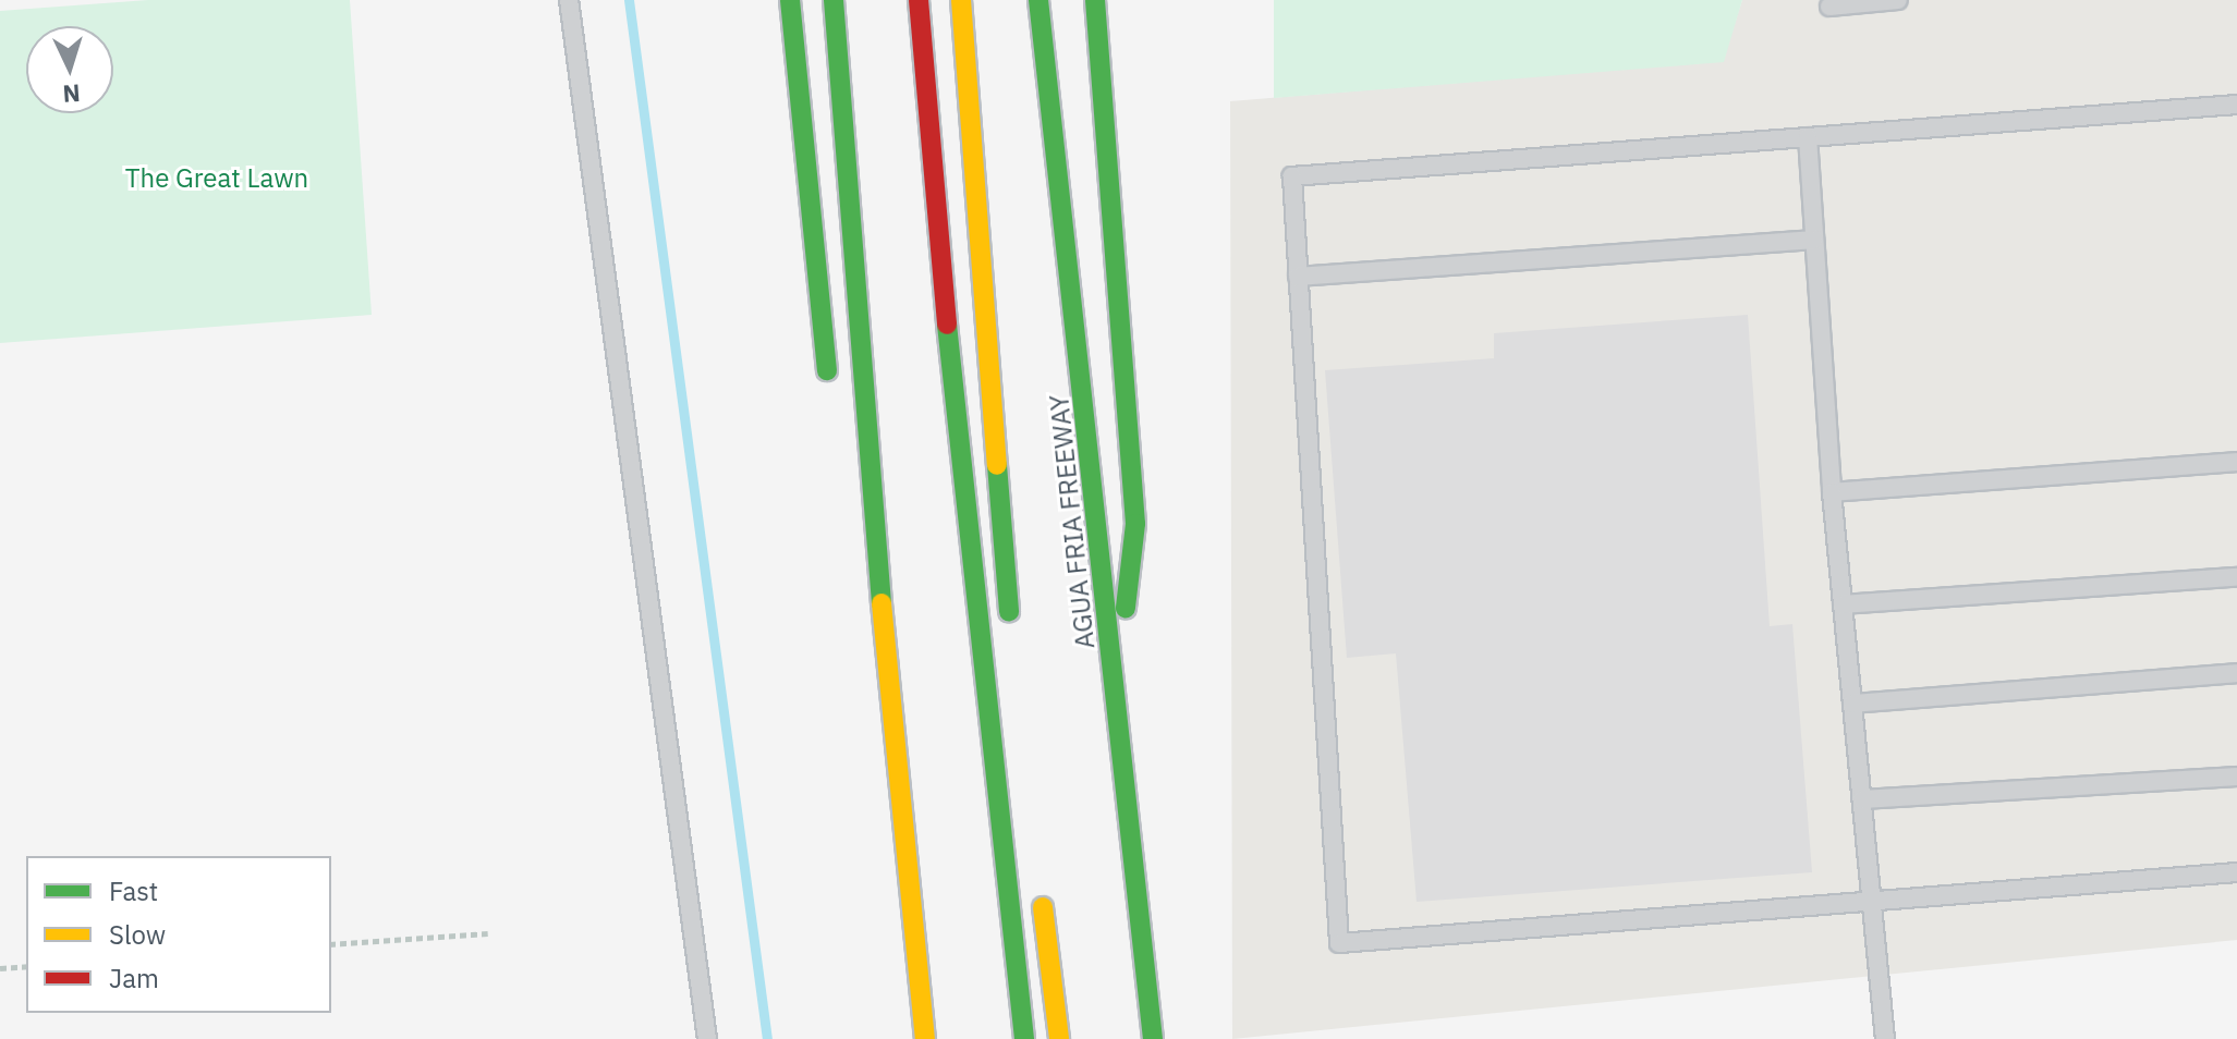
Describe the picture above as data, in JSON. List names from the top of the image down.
{
  "streets": {
    "highway": ["AGUA FRIA FREEWAY"]
  },
  "parks": ["The Great Lawn"],
  "legend": ["Fast", "Slow", "Jam"],
  "north": "bottom"
}
